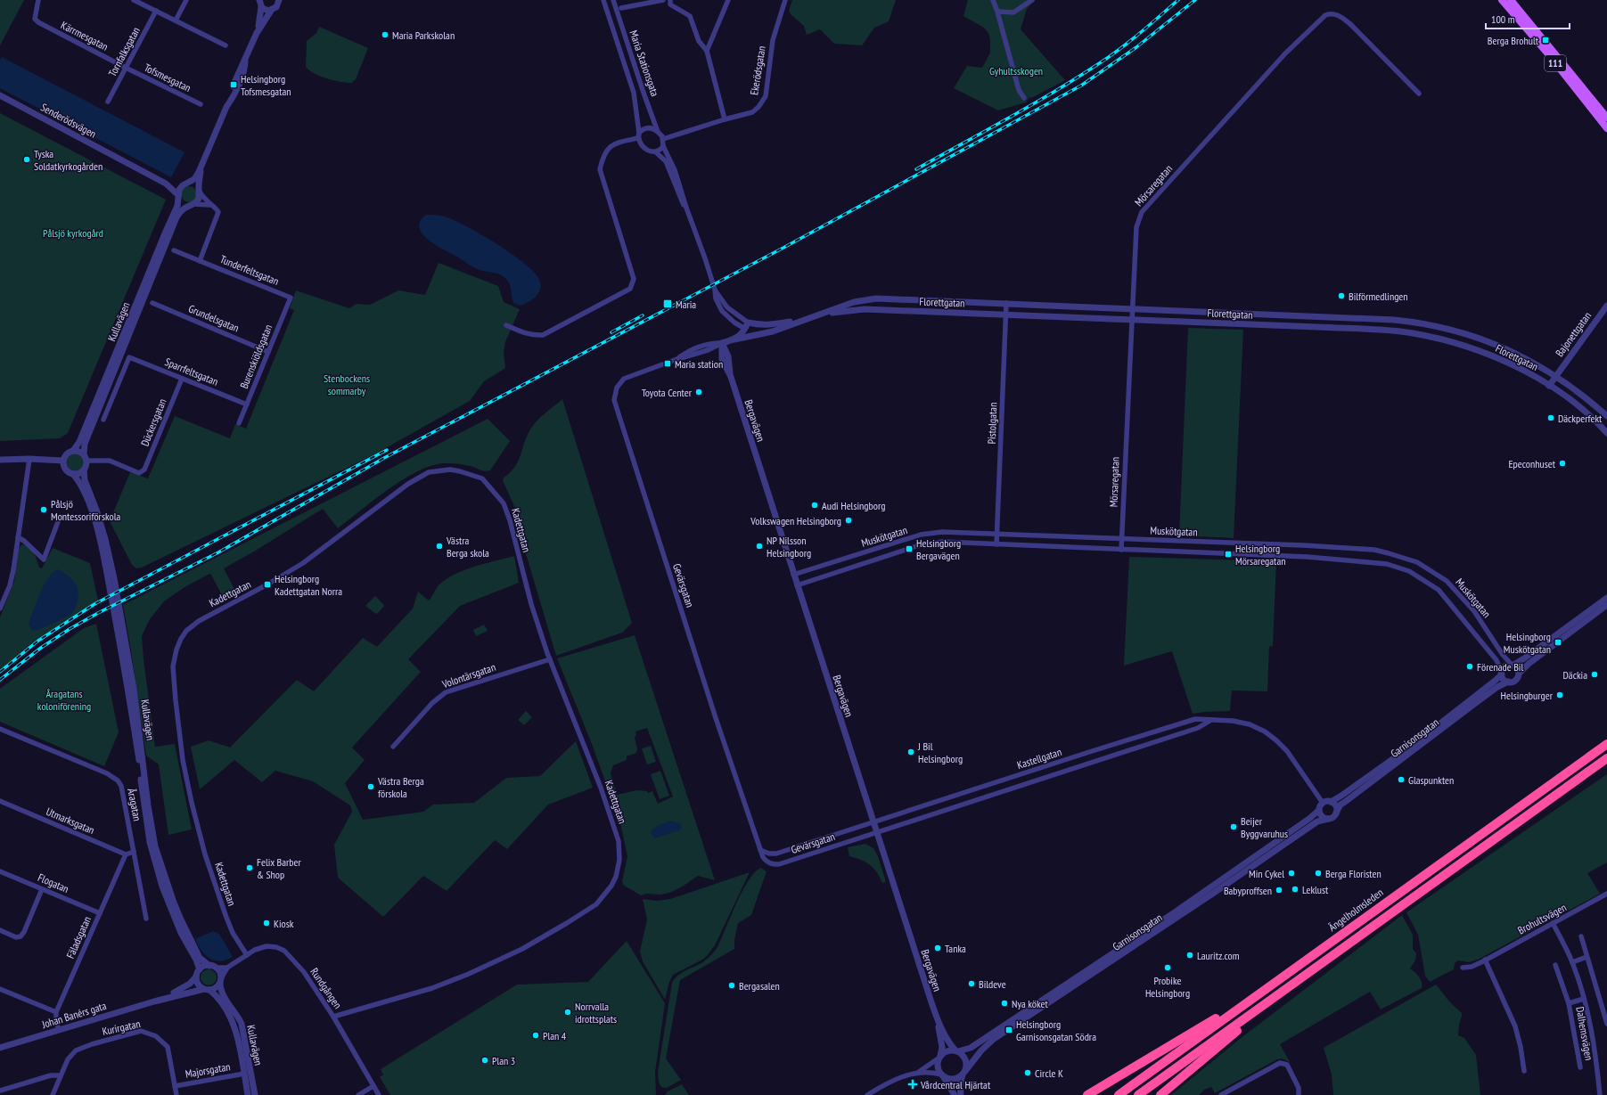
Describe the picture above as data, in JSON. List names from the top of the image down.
{
  "streets": {
    "highway": ["Ängelholmsleden"],
    "main road": ["111"],
    "street": [
      "Kärrmesgatan",
      "Tornfalksgatan",
      "Maria Stationsgata",
      "Ekerödsgatan",
      "Tofsmesgatan",
      "Senderödsvägen",
      "Mörsaregatan",
      "Tunderfeltsgatan",
      "Florettgatan",
      "Grundelsgatan",
      "Kullavägen",
      "Bajonettgatan",
      "Burenskiöldsgatan",
      "Sparrfeltsgatan",
      "Bergavägen",
      "Dückersgatan",
      "Pistolgatan",
      "Kadettgatan",
      "Muskötgatan",
      "Gevärsgatan",
      "Volontärsgatan",
      "Garnisonsgatan",
      "Kastellgatan",
      "Åragatan",
      "Utmarksgatan",
      "Flogatan",
      "Brohultsvägen",
      "Fäladsgatan",
      "Rundgången",
      "Johan Banérs gata",
      "Kurirgatan",
      "Dalhemsvägen",
      "Majorsgatan"
    ]
  },
  "crossings": [
    ["Kärrmesgatan", "Tornfalksgatan"],
    ["Kärrmesgatan", "Tofsmesgatan"],
    ["Tornfalksgatan", "Tofsmesgatan"],
    ["Maria Stationsgata", "Ekerödsgatan"],
    ["Senderödsvägen", "Kullavägen"],
    ["Mörsaregatan", "Florettgatan"],
    ["Mörsaregatan", "Muskötgatan"],
    ["Tunderfeltsgatan", "Burenskiöldsgatan"],
    ["Florettgatan", "Bajonettgatan"],
    ["Florettgatan", "Pistolgatan"],
    ["Florettgatan", "Gevärsgatan"],
    ["Grundelsgatan", "Burenskiöldsgatan"],
    ["Kullavägen", "Dückersgatan"],
    ["Kullavägen", "Rundgången"],
    ["Kullavägen", "Johan Banérs gata"],
    ["Kullavägen", "Majorsgatan"],
    ["Burenskiöldsgatan", "Sparrfeltsgatan"],
    ["Sparrfeltsgatan", "Dückersgatan"],
    ["Bergavägen", "Muskötgatan"],
    ["Bergavägen", "Gevärsgatan"],
    ["Bergavägen", "Garnisonsgatan"],
    ["Bergavägen", "Kastellgatan"],
    ["Pistolgatan", "Muskötgatan"],
    ["Kadettgatan", "Volontärsgatan"],
    ["Kadettgatan", "Rundgången"],
    ["Muskötgatan", "Garnisonsgatan"],
    ["Gevärsgatan", "Kastellgatan"],
    ["Garnisonsgatan", "Kastellgatan"],
    ["Utmarksgatan", "Fäladsgatan"],
    ["Flogatan", "Fäladsgatan"],
    ["Brohultsvägen", "Dalhemsvägen"],
    ["Rundgången", "Johan Banérs gata"],
    ["Kurirgatan", "Majorsgatan"]
  ],
  "parks": [
    "Gyhultsskogen",
    "Pålsjö kyrkogård",
    "Stenbockens sommarby",
    "Åragatans koloniförening"
  ],
  "places": {
    "other": [
      "Maria Parkskolan",
      "Tyska Soldatkyrkogården",
      "Bilförmedlingen",
      "Toyota Center",
      "Däckperfekt",
      "Epeconhuset",
      "Audi Helsingborg",
      "Pålsjö Montessoriförskola",
      "Volkswagen Helsingborg",
      "Västra Berga skola",
      "NP Nilsson Helsingborg",
      "Förenade Bil",
      "Däckia",
      "Helsingburger",
      "J Bil Helsingborg",
      "Glaspunkten",
      "Västra Berga förskola",
      "Beijer Byggvaruhus",
      "Felix Barber & Shop",
      "Min Cykel",
      "Berga Floristen",
      "Leklust",
      "Babyproffsen",
      "Kiosk",
      "Tanka",
      "Lauritz.com",
      "Probike Helsingborg",
      "Bildeve",
      "Bergasalen",
      "Nya köket",
      "Norrvalla idrottsplats",
      "Plan 4",
      "Plan 3",
      "Circle K"
    ],
    "transit": [
      "Berga Brohult",
      "Helsingborg Tofsmesgatan",
      "Maria",
      "Maria station",
      "Helsingborg Bergavägen",
      "Helsingborg Mörsaregatan",
      "Helsingborg Kadettgatan Norra",
      "Helsingborg Muskötgatan",
      "Helsingborg Garnisonsgatan Södra"
    ],
    "health": ["Vårdcentral Hjärtat"]
  },
  "scale_bar": "100 m"
}
